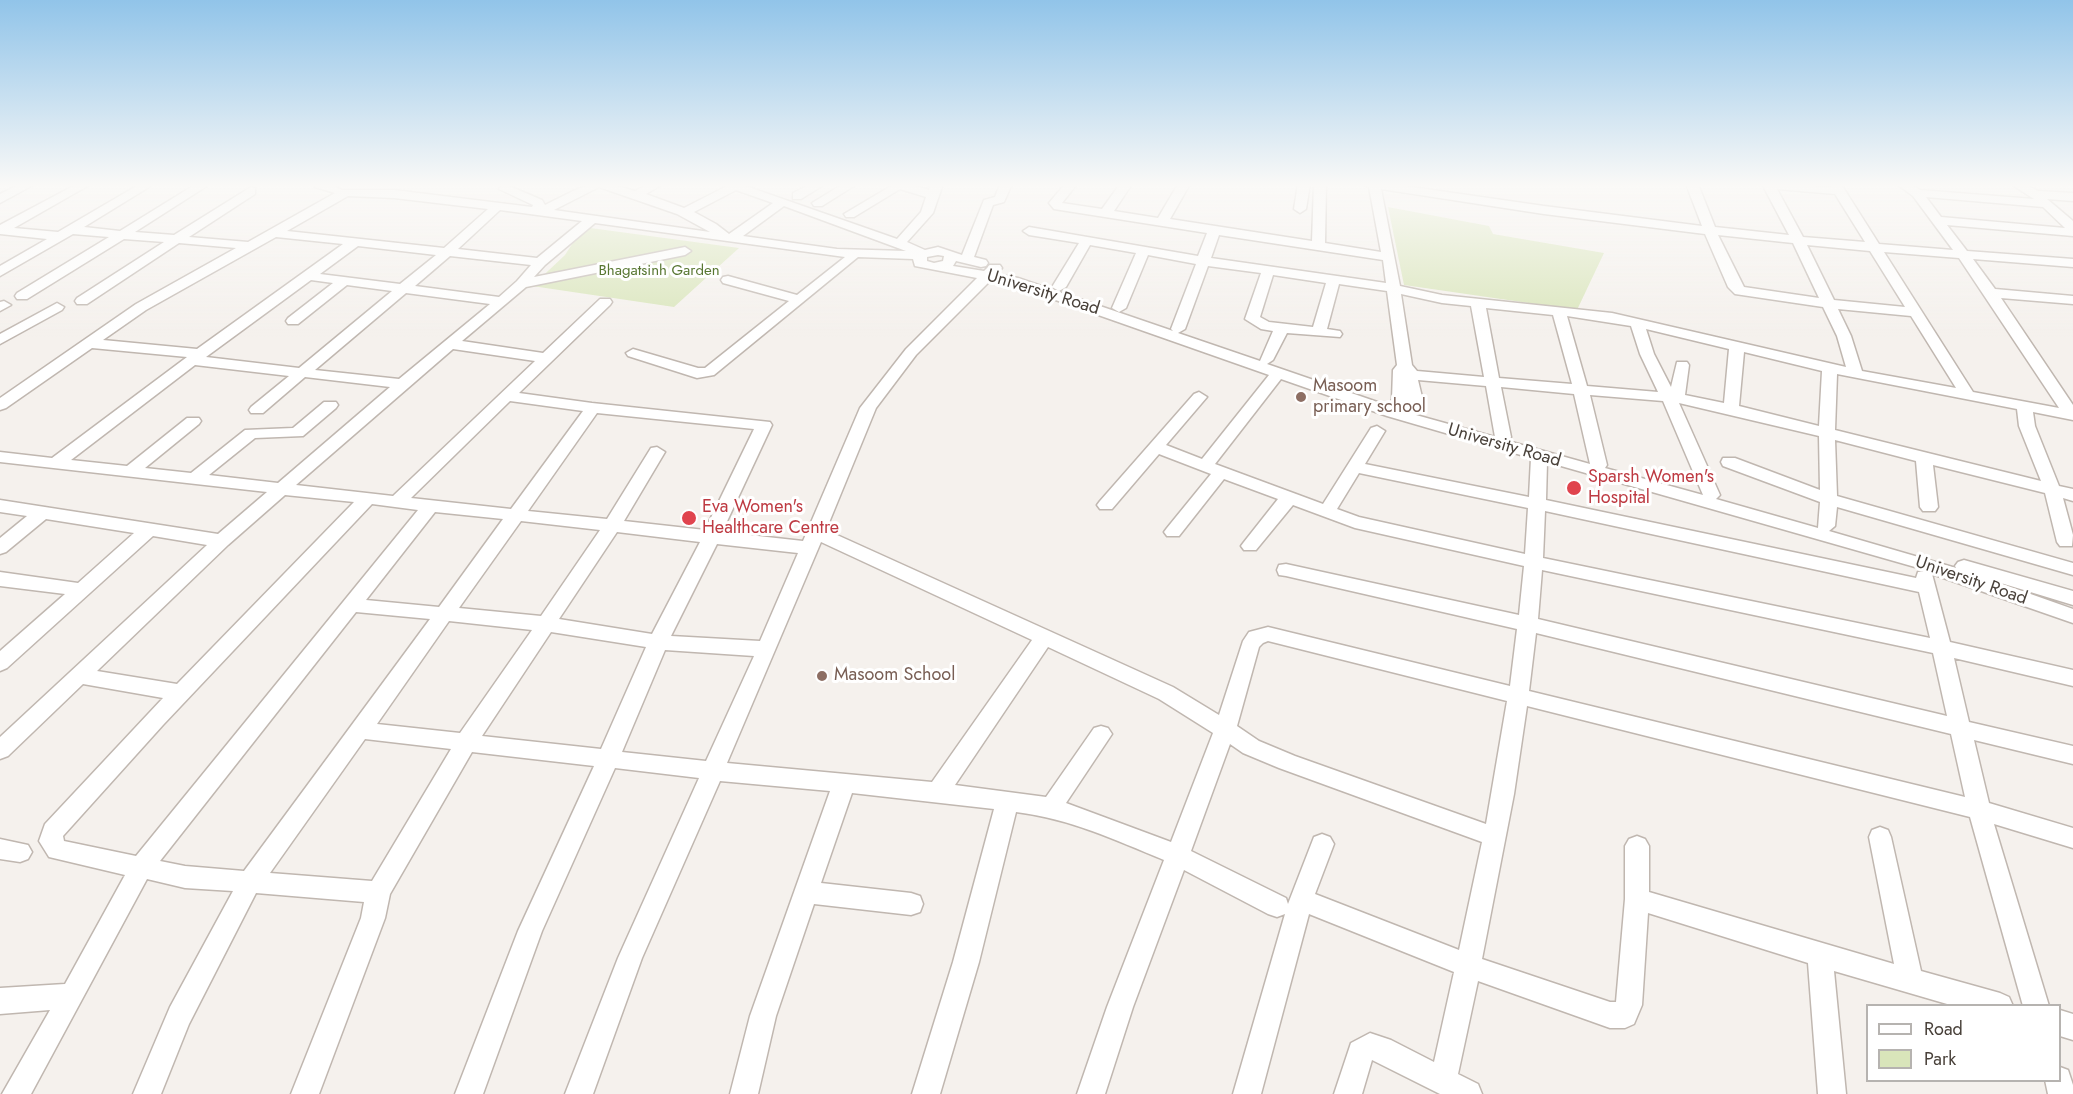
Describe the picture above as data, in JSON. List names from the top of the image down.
{
  "streets": {
    "street": ["University Road"]
  },
  "parks": ["Bhagatsinh Garden"],
  "places": [
    "Masoom primary school",
    "Sparsh Women's Hospital",
    "Eva Women's Healthcare Centre",
    "Masoom School"
  ],
  "legend": ["Road", "Park"]
}
